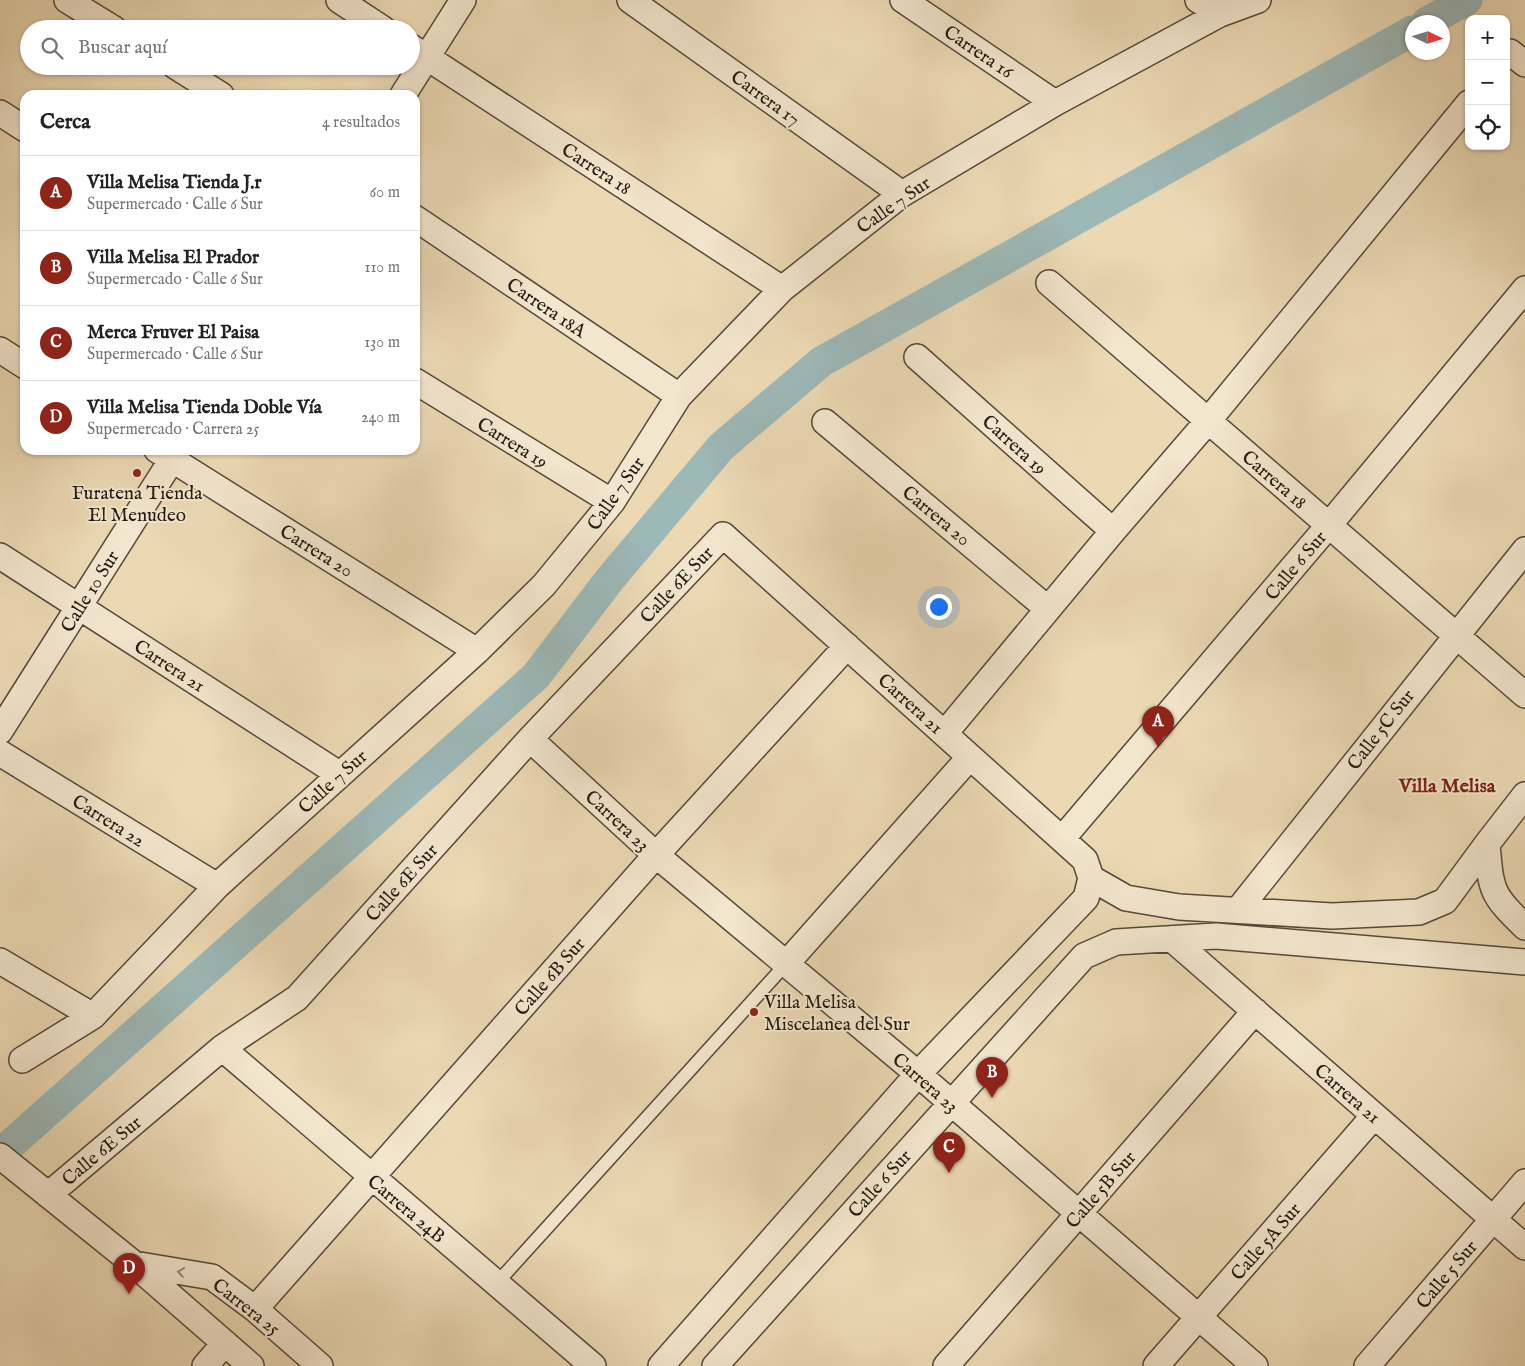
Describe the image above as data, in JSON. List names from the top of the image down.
{
  "streets": {
    "street": [
      "Carrera 16",
      "Carrera 17",
      "Carrera 18",
      "Calle 7 Sur",
      "Carrera 18A",
      "Carrera 19",
      "Carrera 20",
      "Calle 6 Sur",
      "Calle 6E Sur",
      "Calle 10 Sur",
      "Carrera 21",
      "Calle 5C Sur",
      "Carrera 22",
      "Carrera 23",
      "Calle 6B Sur",
      "Calle 5B Sur",
      "Carrera 24B",
      "Calle 5A Sur",
      "Calle 5 Sur",
      "Carrera 25"
    ]
  },
  "crossings": [
    ["Carrera 16", "Calle 7 Sur"],
    ["Carrera 17", "Calle 7 Sur"],
    ["Carrera 18", "Calle 7 Sur"],
    ["Carrera 18", "Calle 6 Sur"],
    ["Carrera 18", "Calle 5C Sur"],
    ["Calle 7 Sur", "Carrera 18A"],
    ["Calle 7 Sur", "Carrera 19"],
    ["Calle 7 Sur", "Carrera 20"],
    ["Calle 7 Sur", "Carrera 21"],
    ["Calle 7 Sur", "Carrera 22"],
    ["Calle 6 Sur", "Carrera 21"],
    ["Calle 6 Sur", "Carrera 23"],
    ["Calle 6E Sur", "Carrera 21"],
    ["Calle 6E Sur", "Carrera 23"],
    ["Calle 6E Sur", "Carrera 24B"],
    ["Calle 6E Sur", "Carrera 25"],
    ["Calle 10 Sur", "Carrera 21"],
    ["Carrera 21", "Calle 6B Sur"],
    ["Carrera 21", "Calle 5B Sur"],
    ["Carrera 21", "Calle 5A Sur"],
    ["Carrera 21", "Calle 5 Sur"],
    ["Carrera 23", "Calle 6B Sur"],
    ["Carrera 23", "Calle 5B Sur"],
    ["Carrera 23", "Calle 5A Sur"],
    ["Calle 6B Sur", "Carrera 24B"],
    ["Calle 6B Sur", "Carrera 25"]
  ],
  "districts": ["Villa Melisa"],
  "places": ["Furatena Tienda El Menudeo", "Villa Melisa Miscelanea del Sur"],
  "north": "right",
  "page": {
    "map_buttons": ["+", "−"],
    "search": "Buscar aquí",
    "heading": ["Cerca", "4 resultados"],
    "list": [
      {
        "mark": "A",
        "name": "Villa Melisa Tienda J.r",
        "note": "Supermercado · Calle 6 Sur",
        "value": "60 m"
      },
      {
        "mark": "B",
        "name": "Villa Melisa El Prador",
        "note": "Supermercado · Calle 6 Sur",
        "value": "110 m"
      },
      {
        "mark": "C",
        "name": "Merca Fruver El Paisa",
        "note": "Supermercado · Calle 6 Sur",
        "value": "130 m"
      },
      {
        "mark": "D",
        "name": "Villa Melisa Tienda Doble Vía",
        "note": "Supermercado · Carrera 25",
        "value": "240 m"
      }
    ],
    "pins": [
      "A",
      "B",
      "C",
      "D"
    ]
  }
}
